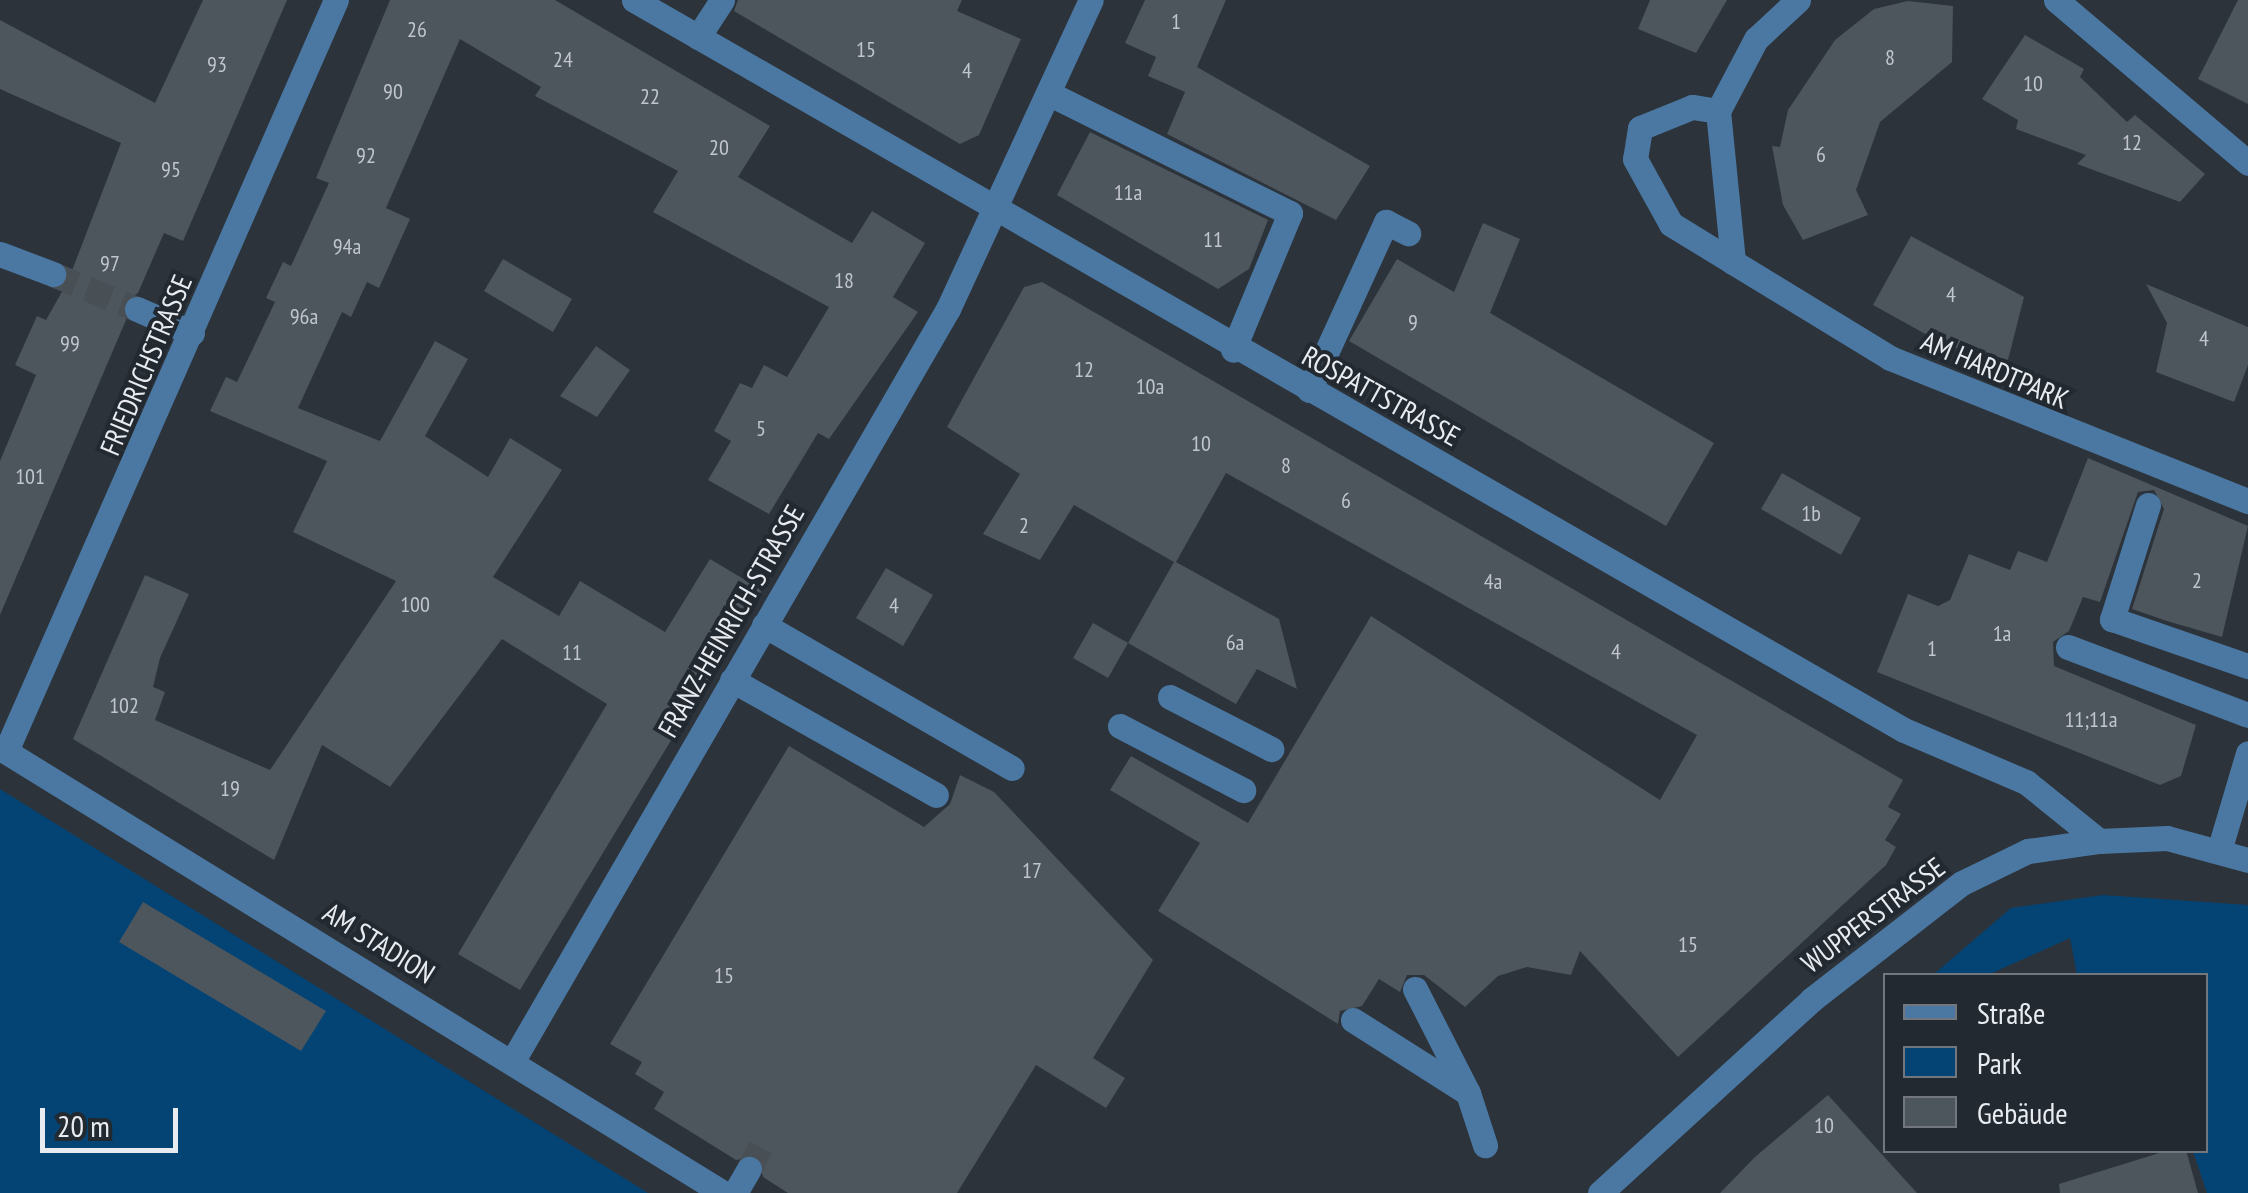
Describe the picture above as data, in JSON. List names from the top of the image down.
{
  "streets": {
    "street": [
      "FRIEDRICHSTRASSE",
      "AM HARDTPARK",
      "ROSPATTSTRASSE",
      "FRANZ-HEINRICH-STRASSE",
      "WUPPERSTRASSE",
      "AM STADION"
    ]
  },
  "crossings": [
    ["FRIEDRICHSTRASSE", "AM STADION"],
    ["ROSPATTSTRASSE", "FRANZ-HEINRICH-STRASSE"],
    ["ROSPATTSTRASSE", "WUPPERSTRASSE"],
    ["FRANZ-HEINRICH-STRASSE", "AM STADION"]
  ],
  "house_numbers": [
    "1",
    "26",
    "15",
    "8",
    "24",
    "93",
    "4",
    "10",
    "90",
    "22",
    "12",
    "20",
    "6",
    "92",
    "95",
    "11a",
    "11",
    "94a",
    "97",
    "18",
    "4",
    "96a",
    "9",
    "4",
    "99",
    "12",
    "10a",
    "5",
    "10",
    "8",
    "101",
    "6",
    "1b",
    "2",
    "2",
    "4a",
    "100",
    "4",
    "1a",
    "6a",
    "1",
    "4",
    "11",
    "102",
    "11;11a",
    "19",
    "17",
    "15",
    "15",
    "10"
  ],
  "legend": ["Straße", "Park", "Gebäude"],
  "scale_bar": "20 m"
}
